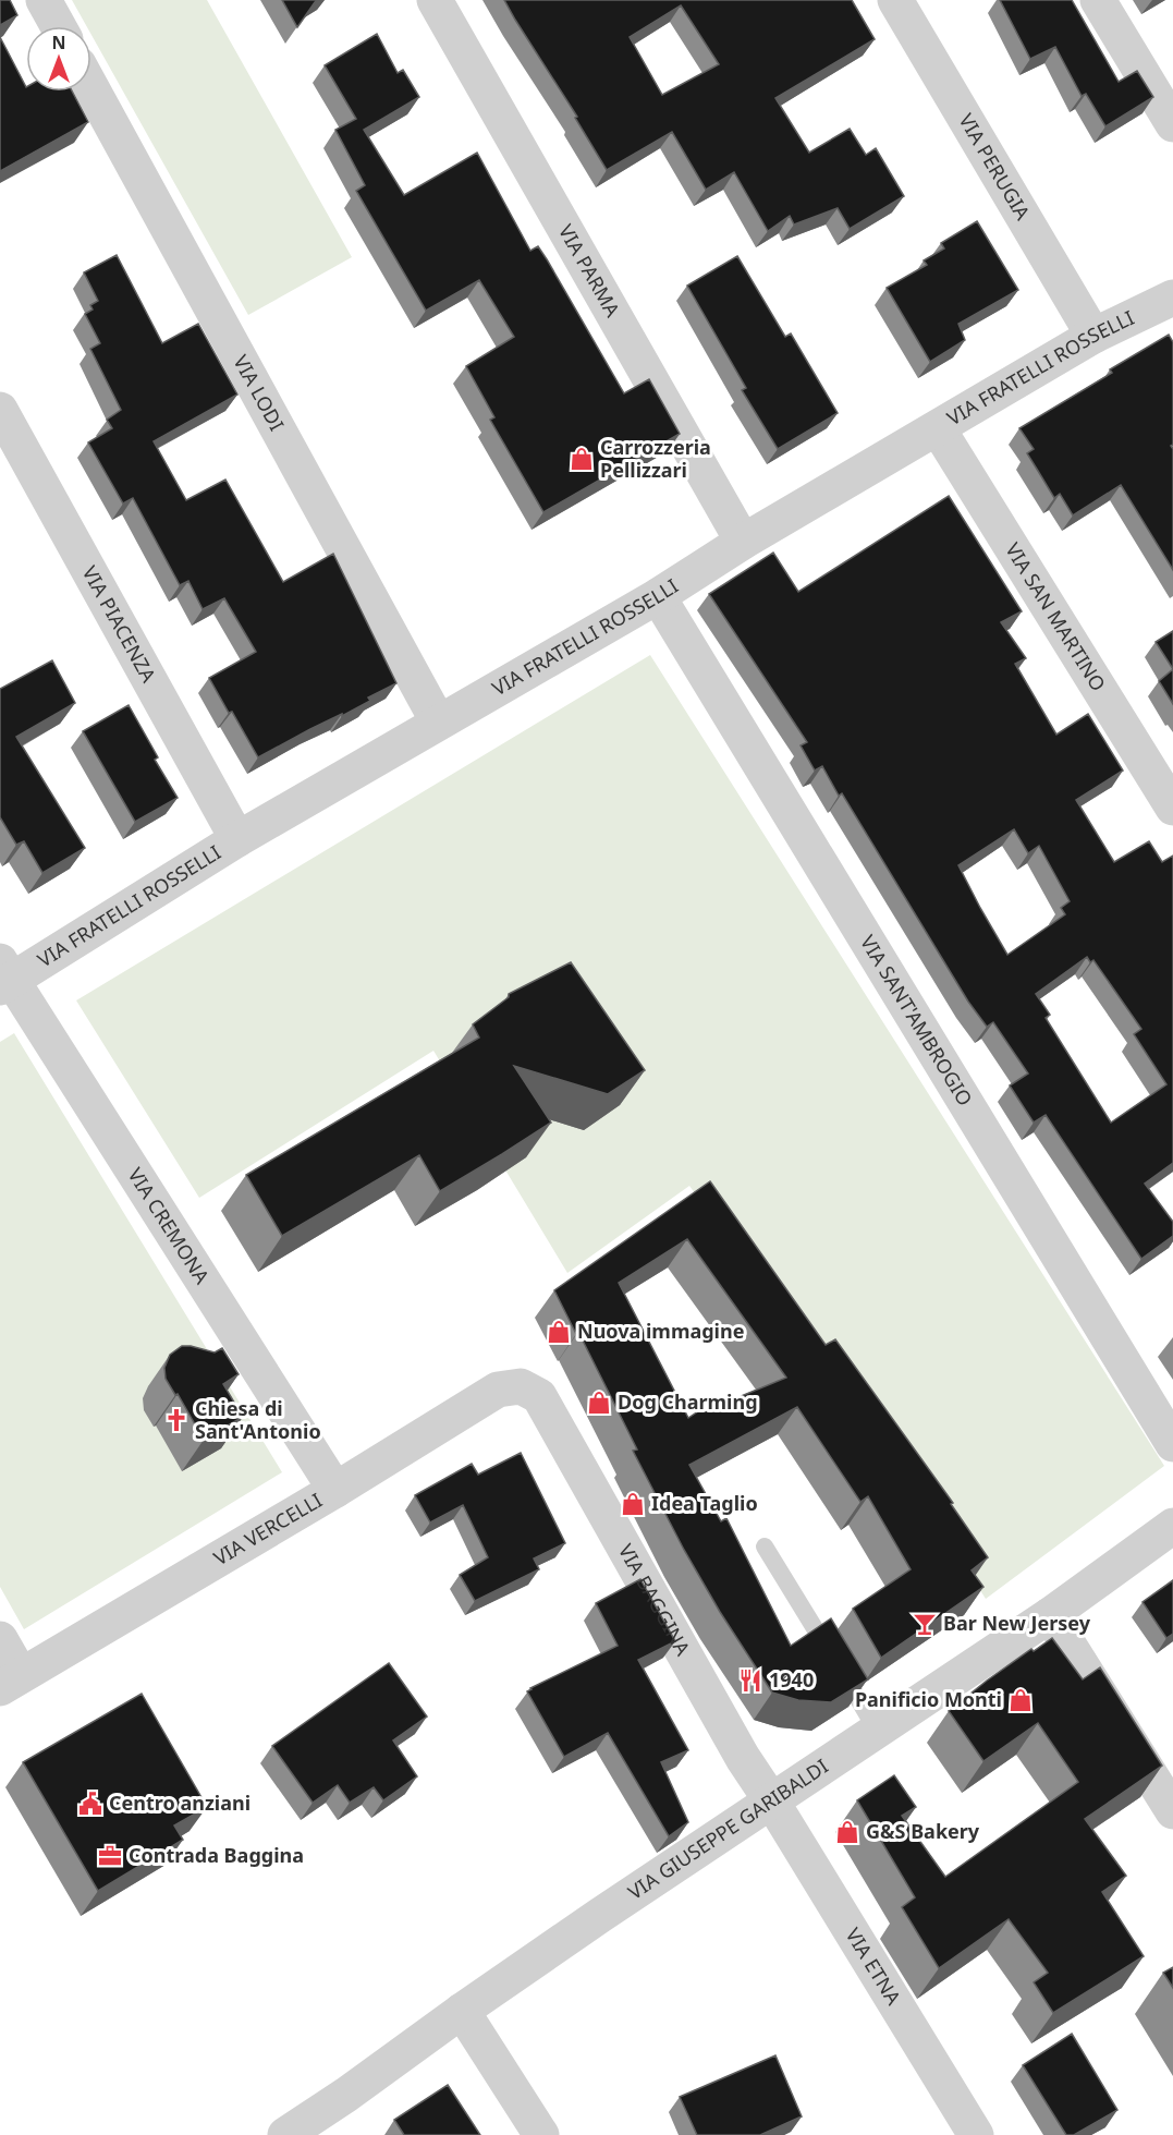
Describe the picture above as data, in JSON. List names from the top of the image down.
{
  "streets": {
    "street": [
      "VIA PERUGIA",
      "VIA PARMA",
      "VIA FRATELLI ROSSELLI",
      "VIA LODI",
      "VIA SAN MARTINO",
      "VIA PIACENZA",
      "VIA SANT'AMBROGIO",
      "VIA CREMONA",
      "VIA VERCELLI",
      "VIA BAGGINA",
      "VIA GIUSEPPE GARIBALDI",
      "VIA ETNA"
    ]
  },
  "crossings": [
    ["VIA PERUGIA", "VIA FRATELLI ROSSELLI"],
    ["VIA PARMA", "VIA FRATELLI ROSSELLI"],
    ["VIA FRATELLI ROSSELLI", "VIA LODI"],
    ["VIA FRATELLI ROSSELLI", "VIA SAN MARTINO"],
    ["VIA FRATELLI ROSSELLI", "VIA PIACENZA"],
    ["VIA FRATELLI ROSSELLI", "VIA SANT'AMBROGIO"],
    ["VIA FRATELLI ROSSELLI", "VIA CREMONA"],
    ["VIA CREMONA", "VIA VERCELLI"],
    ["VIA VERCELLI", "VIA BAGGINA"],
    ["VIA BAGGINA", "VIA GIUSEPPE GARIBALDI"],
    ["VIA BAGGINA", "VIA ETNA"],
    ["VIA GIUSEPPE GARIBALDI", "VIA ETNA"]
  ],
  "places": {
    "shop": [
      "Carrozzeria Pellizzari",
      "Nuova immagine",
      "Dog Charming",
      "Idea Taglio",
      "Panificio Monti",
      "G&S Bakery"
    ],
    "church": ["Chiesa di Sant'Antonio"],
    "bar": ["Bar New Jersey"],
    "restaurant": ["1940"],
    "public building": ["Centro anziani"],
    "office": ["Contrada Baggina"]
  },
  "north": "top"
}
